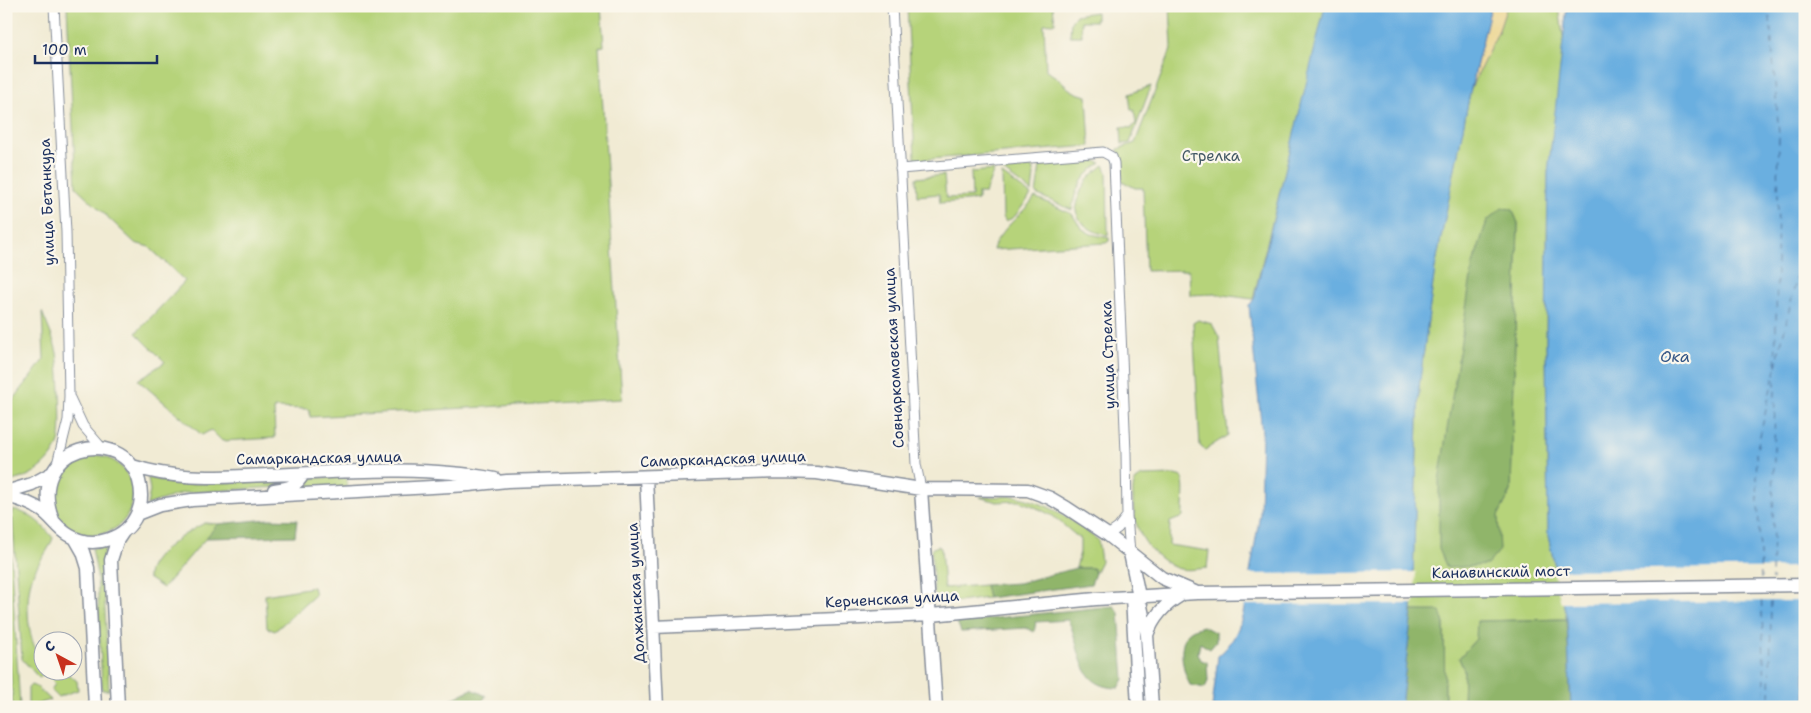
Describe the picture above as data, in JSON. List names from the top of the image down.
{
  "streets": {
    "main road": [
      "Совнаркомовская улица",
      "Самаркандская улица",
      "Канавинский мост",
      "Должанская улица",
      "Керченская улица"
    ],
    "street": ["улица Бетанкура", "улица Стрелка"]
  },
  "crossings": [
    ["улица Бетанкура", "Самаркандская улица"],
    ["улица Стрелка", "Совнаркомовская улица"],
    ["улица Стрелка", "Самаркандская улица"],
    ["Совнаркомовская улица", "Самаркандская улица"],
    ["Совнаркомовская улица", "Керченская улица"],
    ["Самаркандская улица", "Канавинский мост"],
    ["Самаркандская улица", "Должанская улица"],
    ["Канавинский мост", "Керченская улица"],
    ["Должанская улица", "Керченская улица"]
  ],
  "water": ["Ока"],
  "parks": ["Стрелка"],
  "scale_bar": "100 m",
  "north": "top left"
}
